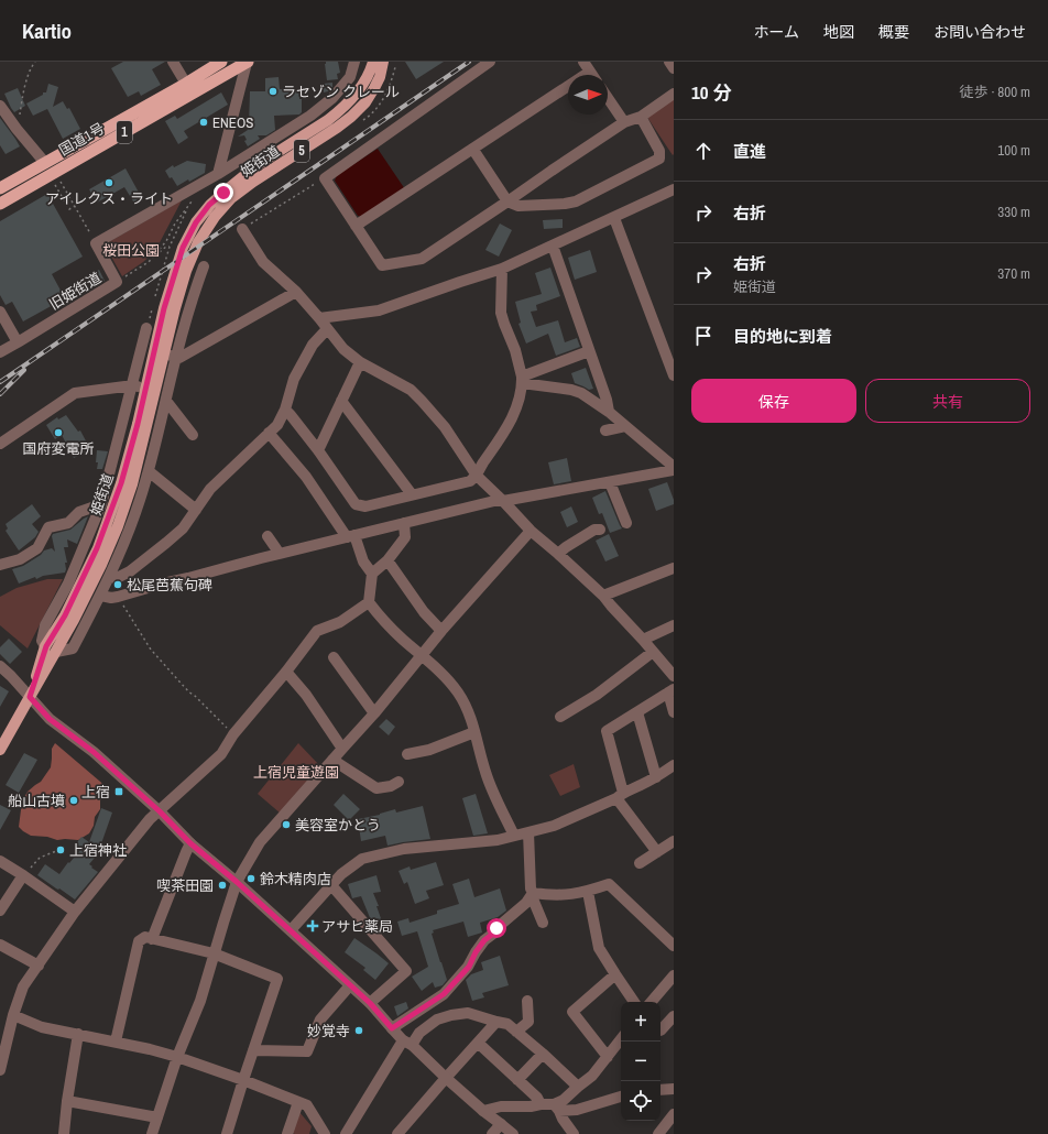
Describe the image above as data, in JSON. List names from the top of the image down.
{
  "streets": {
    "highway": ["1", "国道1号"],
    "main road": ["5", "姫街道"],
    "street": ["旧姫街道"]
  },
  "parks": ["桜田公園", "上宿児童遊園"],
  "places": {
    "other": [
      "ラセゾン クレール",
      "ENEOS",
      "アイレクス・ライト",
      "国府変電所",
      "松尾芭蕉句碑",
      "船山古墳",
      "美容室かとう",
      "上宿神社",
      "鈴木精肉店",
      "喫茶田園",
      "妙覚寺"
    ],
    "transit": ["上宿"],
    "health": ["アサヒ薬局"]
  },
  "north": "right",
  "page": {
    "header": "Kartio",
    "nav": [
      "ホーム",
      "地図",
      "概要",
      "お問い合わせ"
    ],
    "heading": ["10 分", "徒歩 · 800 m"],
    "list": [
      ["直進", "100 m"],
      ["右折", "330 m"],
      ["右折", "姫街道", "370 m"],
      "目的地に到着"
    ],
    "buttons": ["保存", "共有"],
    "map_buttons": ["+", "−"]
  }
}
